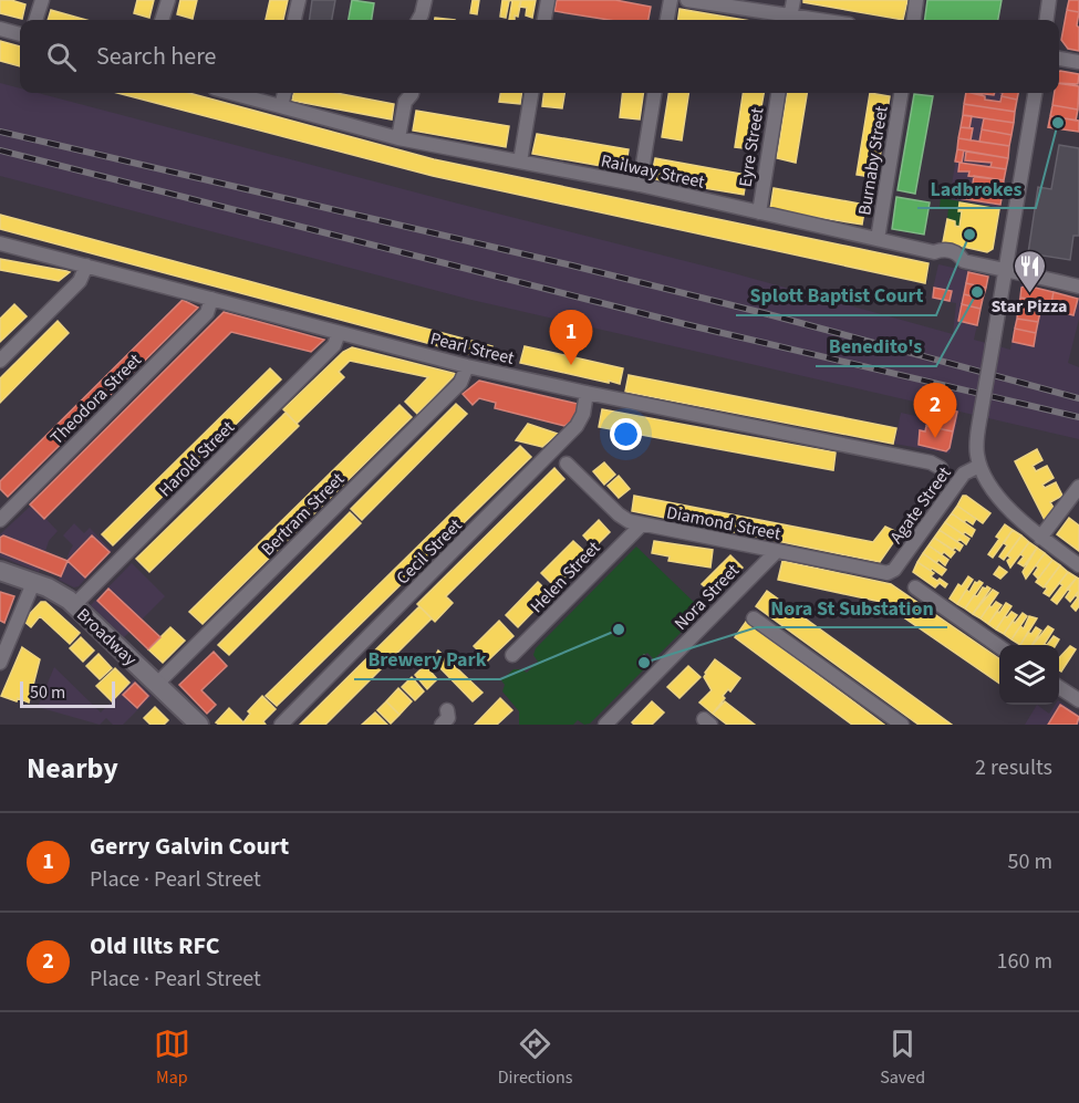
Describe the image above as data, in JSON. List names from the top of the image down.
{
  "streets": {
    "main road": ["Broadway"],
    "street": [
      "Eyre Street",
      "Burnaby Street",
      "Railway Street",
      "Pearl Street",
      "Theodora Street",
      "Harold Street",
      "Agate Street",
      "Bertram Street",
      "Diamond Street",
      "Cecil Street",
      "Helen Street",
      "Nora Street"
    ]
  },
  "crossings": [
    ["Eyre Street", "Railway Street"],
    ["Burnaby Street", "Railway Street"],
    ["Pearl Street", "Theodora Street"],
    ["Pearl Street", "Harold Street"],
    ["Pearl Street", "Bertram Street"],
    ["Pearl Street", "Cecil Street"],
    ["Harold Street", "Broadway"],
    ["Agate Street", "Diamond Street"],
    ["Bertram Street", "Broadway"],
    ["Diamond Street", "Helen Street"],
    ["Diamond Street", "Nora Street"]
  ],
  "places": {
    "other": [
      "Ladbrokes",
      "Splott Baptist Court",
      "Benedito's",
      "Brewery Park",
      "Nora St Substation"
    ],
    "restaurant": ["Star Pizza"]
  },
  "scale_bar": "50 m",
  "page": {
    "search": "Search here",
    "pins": ["1", "2"],
    "scale": "50 m",
    "heading": ["Nearby", "2 results"],
    "list": [
      {
        "mark": "1",
        "name": "Gerry Galvin Court",
        "note": "Place · Pearl Street",
        "value": "50 m"
      },
      {
        "mark": "2",
        "name": "Old Illts RFC",
        "note": "Place · Pearl Street",
        "value": "160 m"
      }
    ],
    "nav": ["Map", "Directions", "Saved"]
  }
}
